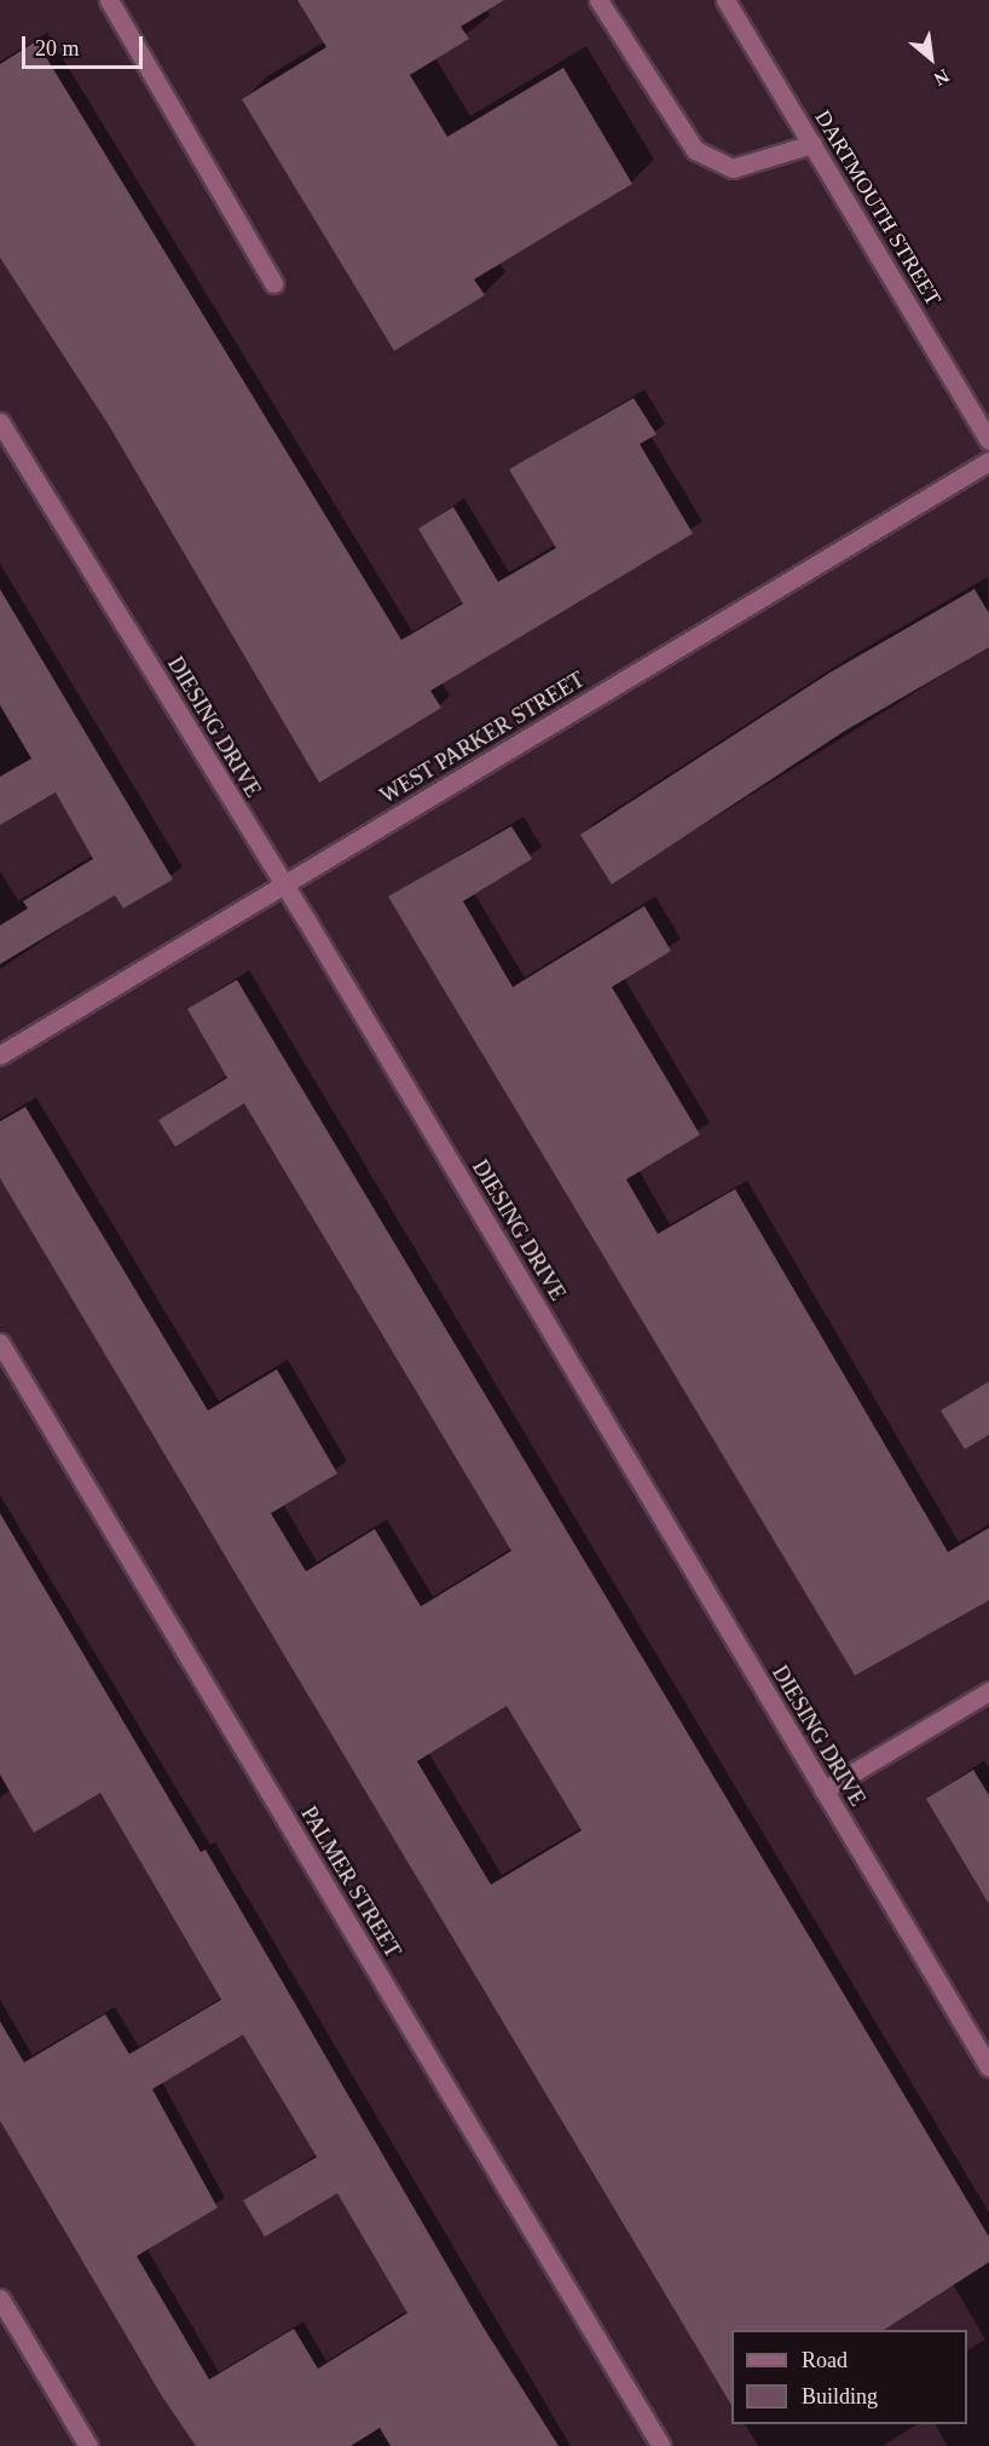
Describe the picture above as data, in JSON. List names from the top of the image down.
{
  "streets": {
    "street": [
      "DARTMOUTH STREET",
      "DIESING DRIVE",
      "WEST PARKER STREET",
      "PALMER STREET"
    ]
  },
  "crossings": [
    ["DIESING DRIVE", "WEST PARKER STREET"]
  ],
  "legend": ["Road", "Building"],
  "scale_bar": "20 m",
  "north": "bottom right"
}
